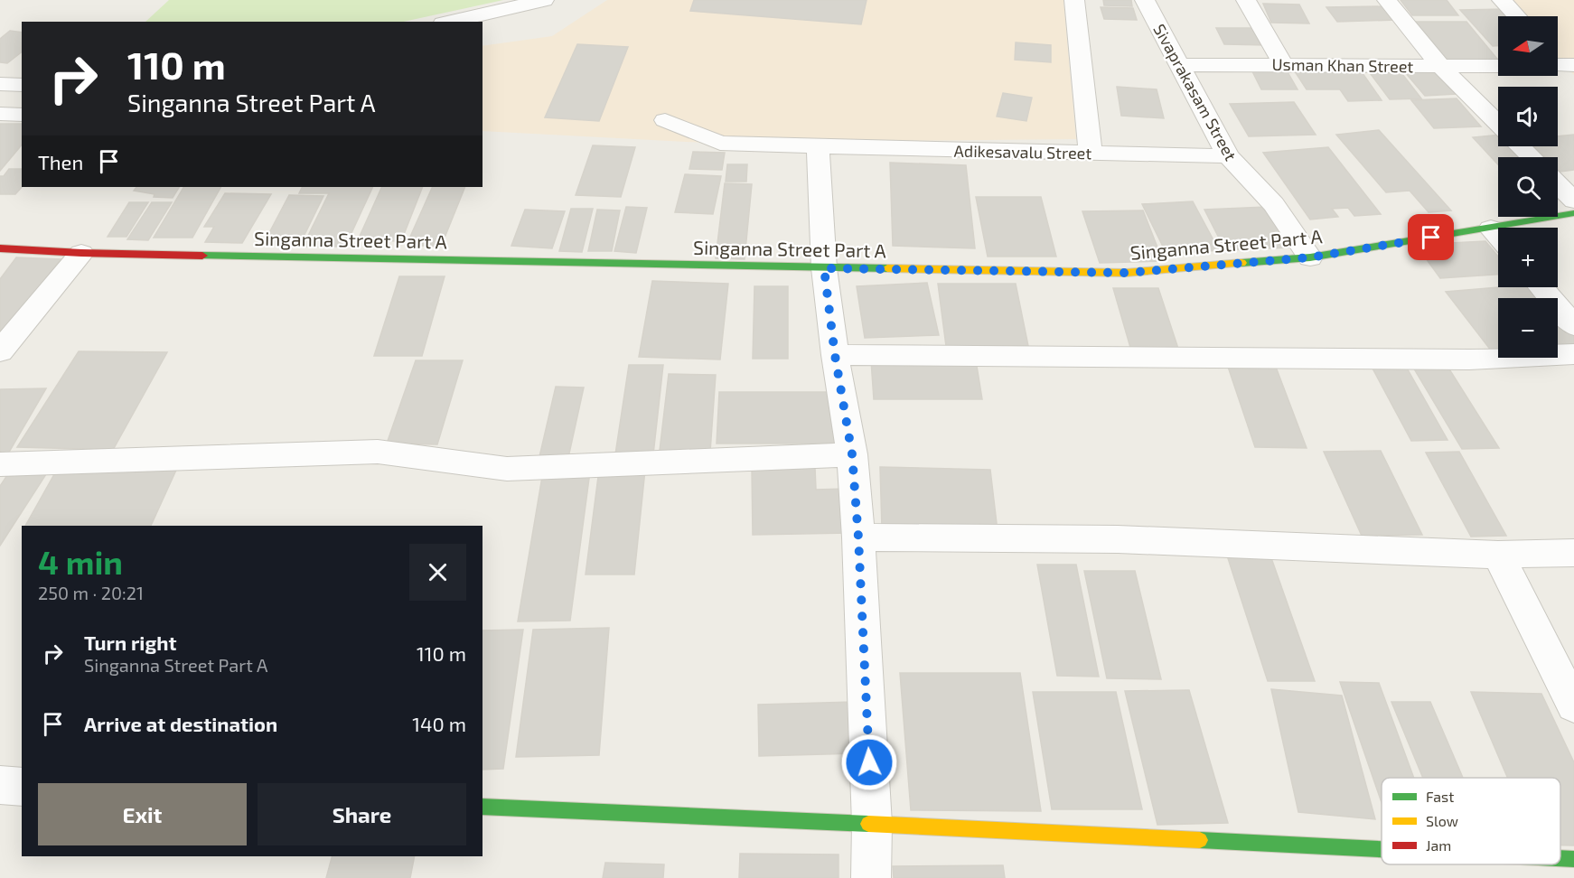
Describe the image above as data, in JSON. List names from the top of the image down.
{
  "streets": {
    "street": [
      "Usman Khan Street",
      "Sivaprakasam Street",
      "Adikesavalu Street",
      "Singanna Street Part A"
    ]
  },
  "crossings": [
    ["Usman Khan Street", "Sivaprakasam Street"],
    ["Sivaprakasam Street", "Adikesavalu Street"],
    ["Sivaprakasam Street", "Singanna Street Part A"]
  ],
  "legend": ["Fast", "Slow", "Jam"],
  "north": "left",
  "page": {
    "map_buttons": ["+", "−"],
    "turn": ["110 m", "Singanna Street Part A"],
    "then": "Then",
    "heading": ["4 min", "250 m · 20:21"],
    "list": [
      {
        "name": "Turn right",
        "note": "Singanna Street Part A",
        "value": "110 m"
      },
      {
        "name": "Arrive at destination",
        "value": "140 m"
      }
    ],
    "buttons": ["Exit", "Share"]
  }
}
